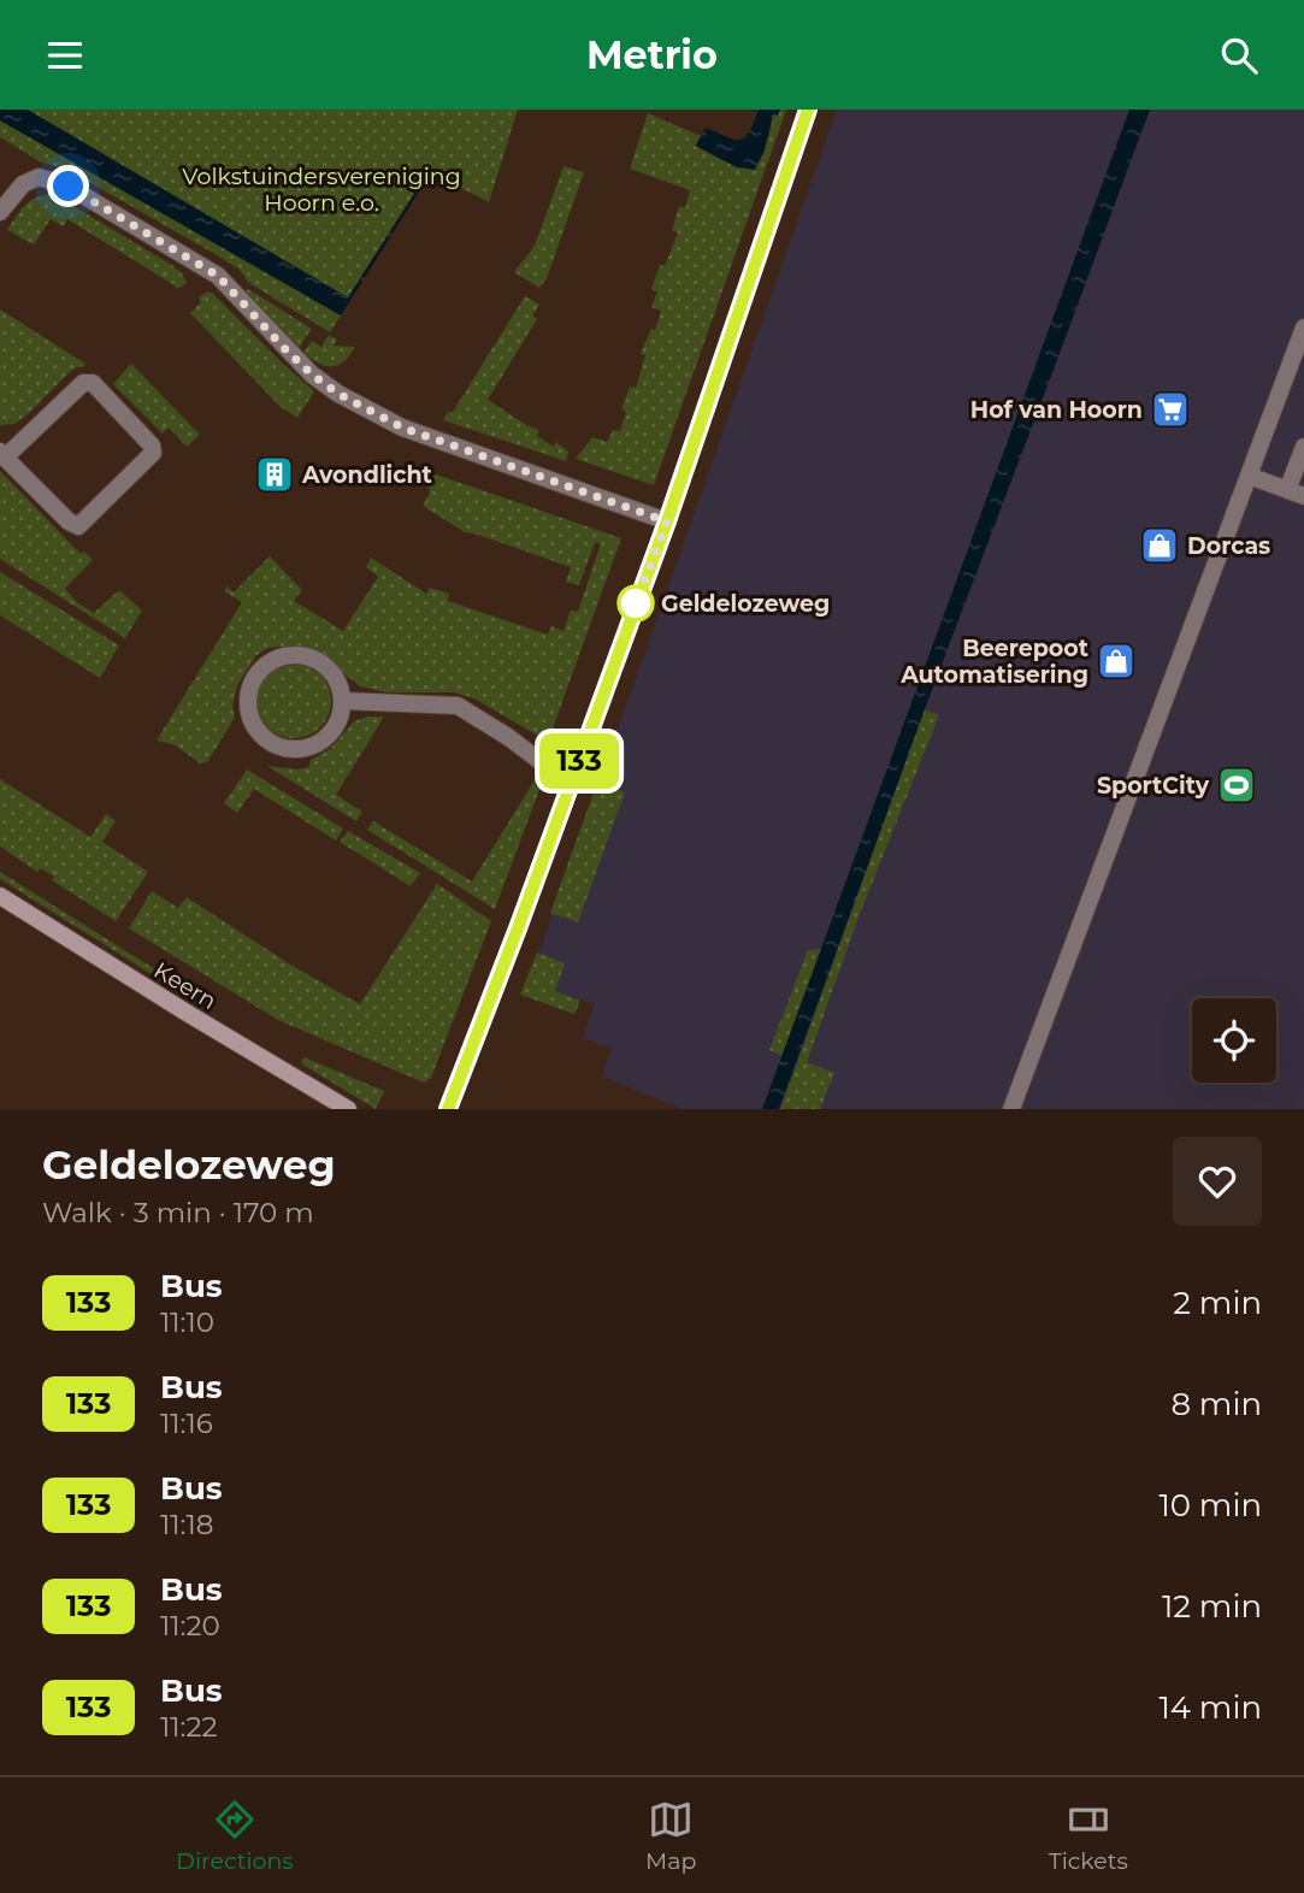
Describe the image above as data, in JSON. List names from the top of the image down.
{
  "streets": {
    "street": ["Keern"]
  },
  "parks": ["Volkstuindersvereniging Hoorn e.o."],
  "places": {
    "supermarket": ["Hof van Hoorn"],
    "building": ["Avondlicht"],
    "shop": ["Dorcas", "Beerepoot Automatisering"],
    "other": ["Geldelozeweg"],
    "sports": ["SportCity"]
  },
  "lines": ["bus line 133"],
  "page": {
    "header": "Metrio",
    "on_map": "133",
    "heading": ["Geldelozeweg", "Walk · 3 min · 170 m"],
    "list": [
      {
        "mark": "133",
        "name": "Bus",
        "note": "11:10",
        "value": "2 min"
      },
      {
        "mark": "133",
        "name": "Bus",
        "note": "11:16",
        "value": "8 min"
      },
      {
        "mark": "133",
        "name": "Bus",
        "note": "11:18",
        "value": "10 min"
      },
      {
        "mark": "133",
        "name": "Bus",
        "note": "11:20",
        "value": "12 min"
      },
      {
        "mark": "133",
        "name": "Bus",
        "note": "11:22",
        "value": "14 min"
      }
    ],
    "tabs": ["Directions", "Map", "Tickets"]
  }
}
